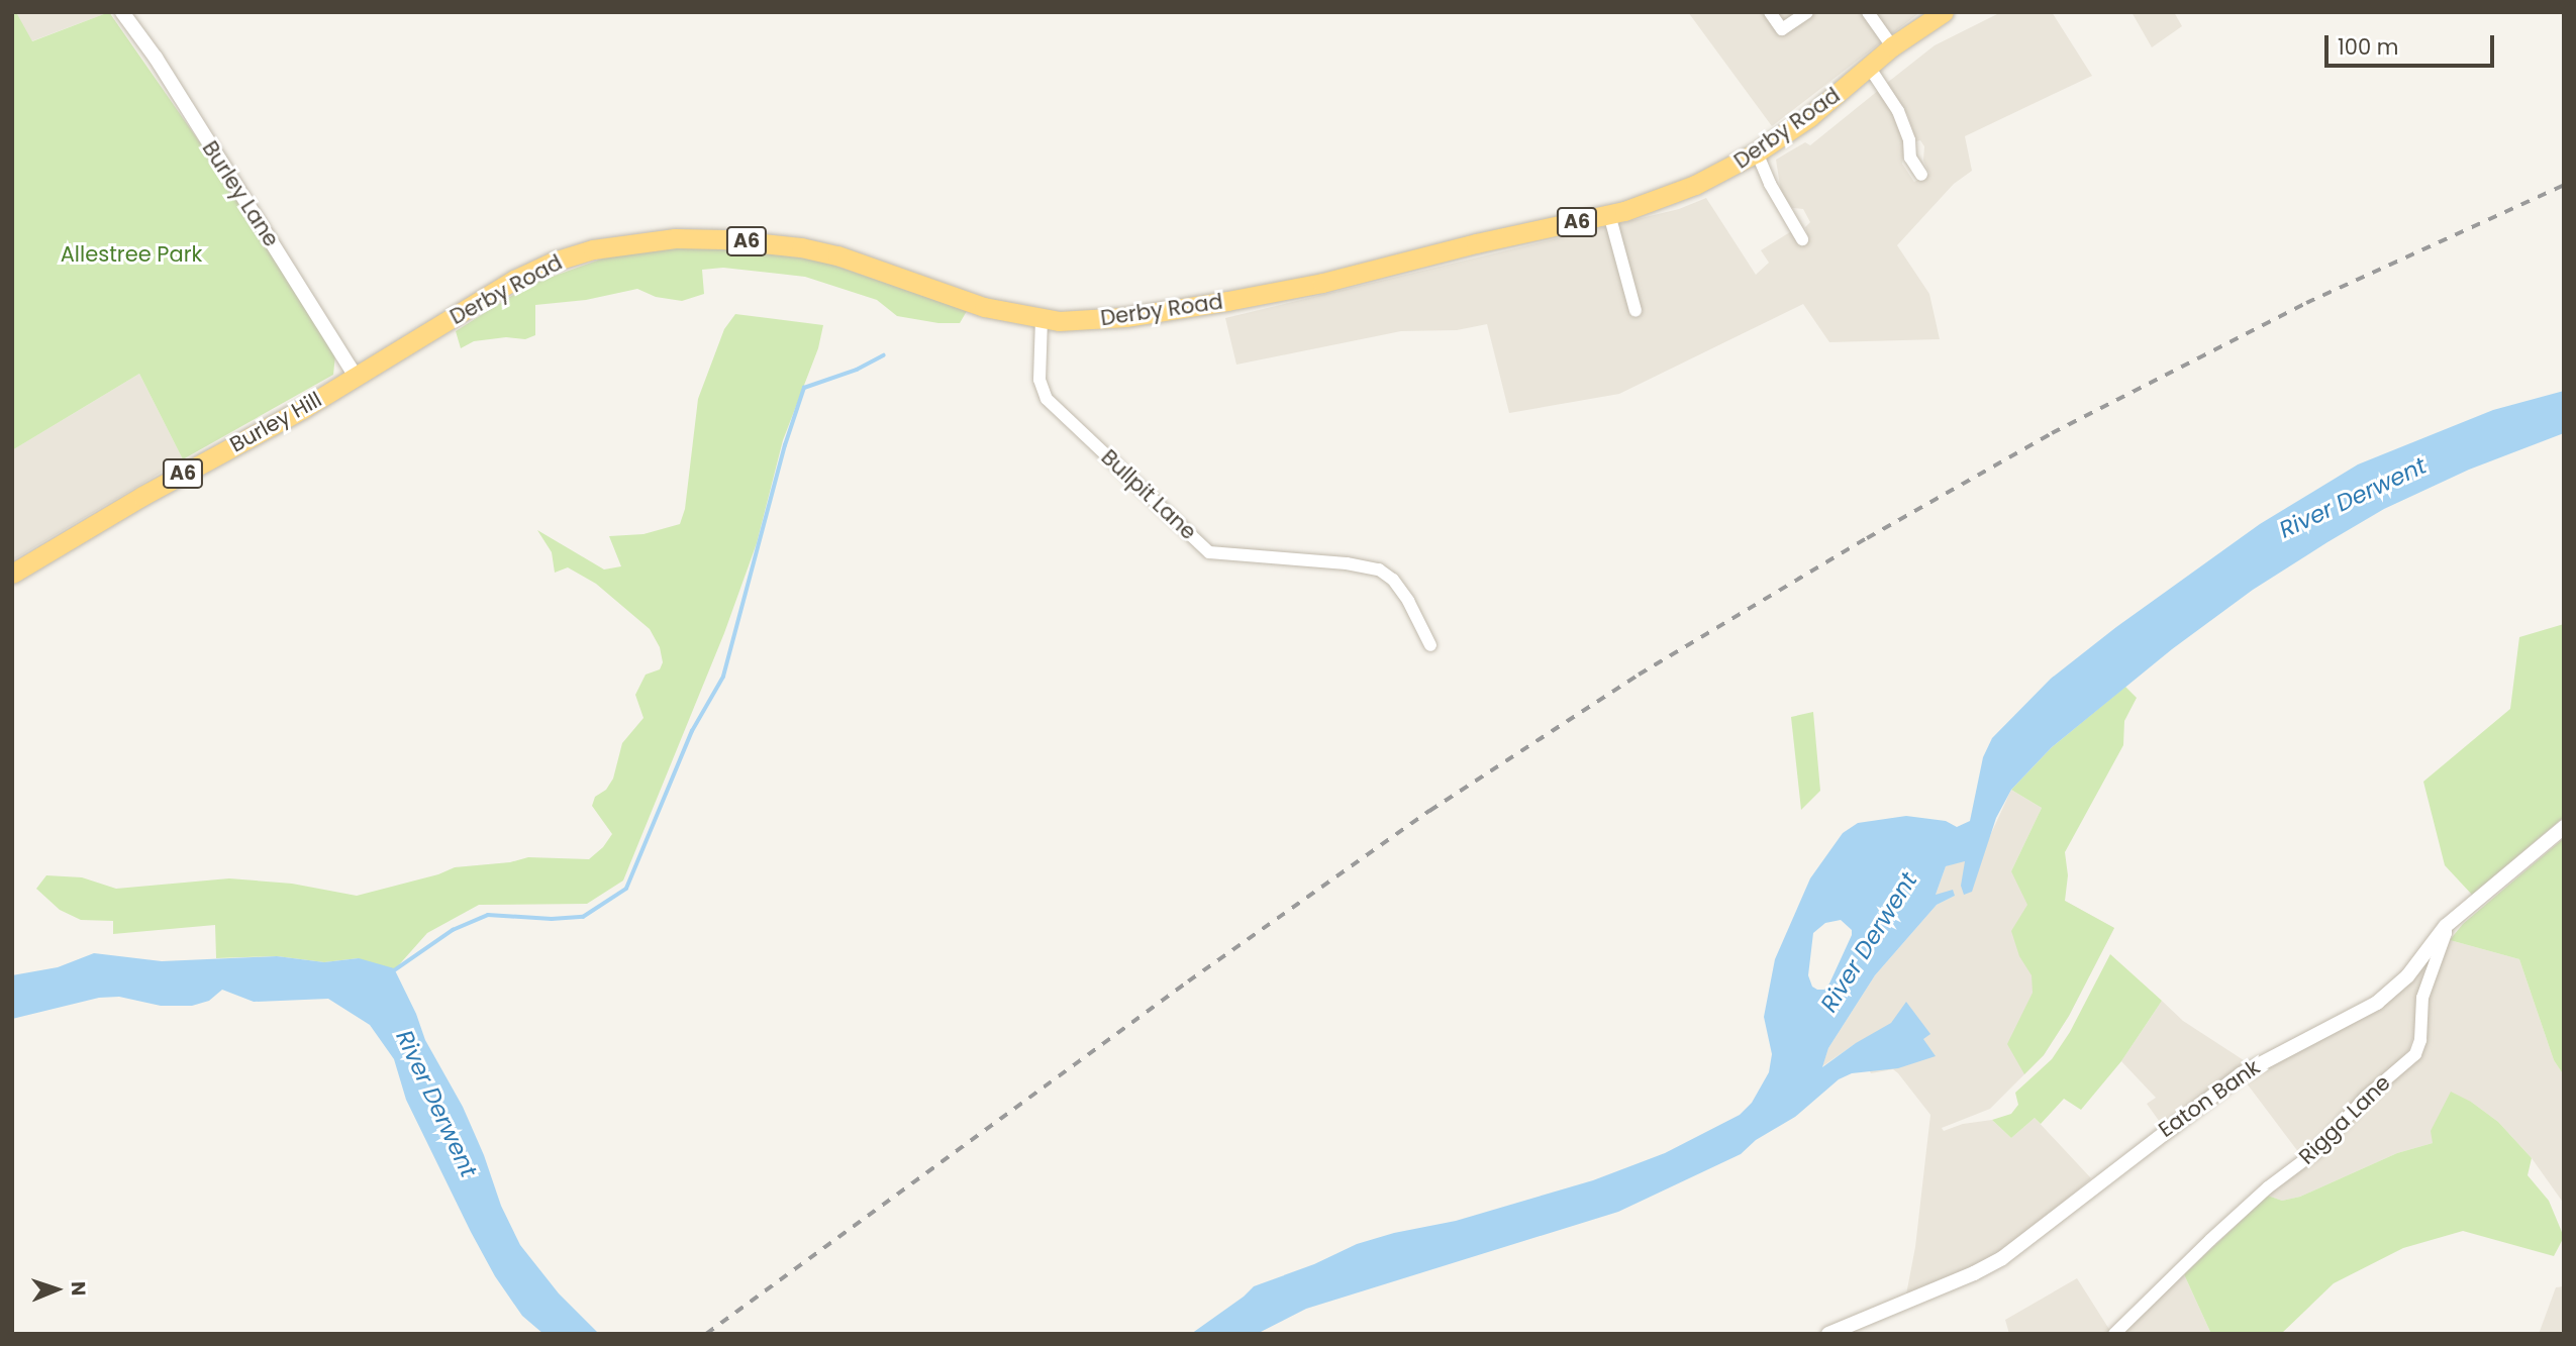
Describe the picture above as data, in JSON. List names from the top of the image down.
{
  "streets": {
    "highway": ["Derby Road", "A6", "Burley Hill"],
    "street": [
      "Burley Lane",
      "Bullpit Lane",
      "Eaton Bank",
      "Rigga Lane"
    ]
  },
  "crossings": [
    ["Derby Road", "Burley Lane"],
    ["Derby Road", "Burley Hill"],
    ["Derby Road", "Bullpit Lane"],
    ["Burley Lane", "Burley Hill"],
    ["Eaton Bank", "Rigga Lane"]
  ],
  "water": ["River Derwent"],
  "parks": ["Allestree Park"],
  "scale_bar": "100 m",
  "north": "right"
}
